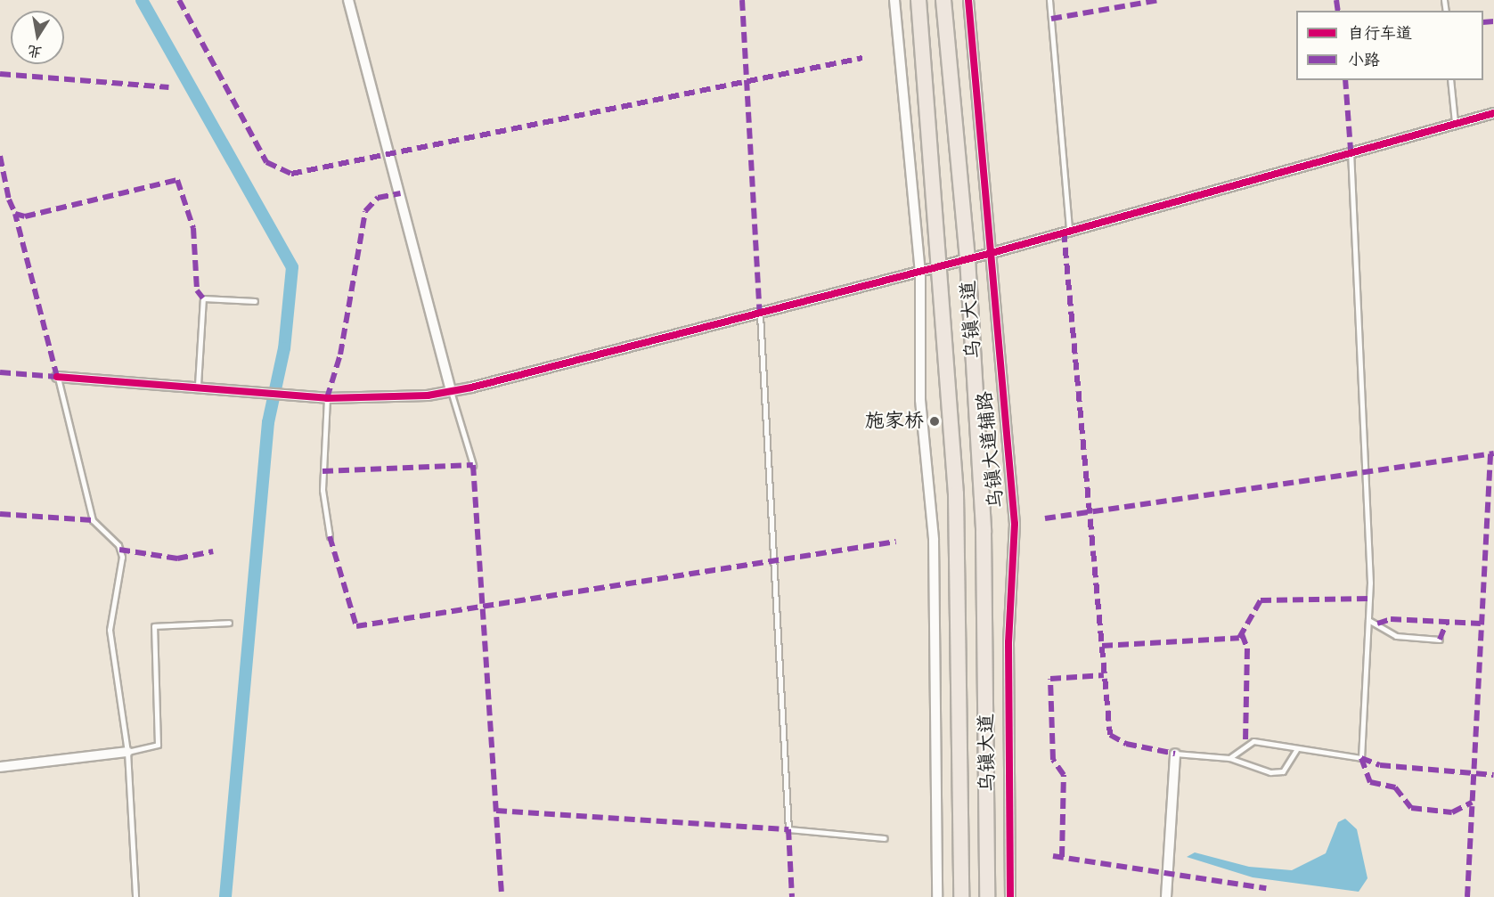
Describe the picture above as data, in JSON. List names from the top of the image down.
{
  "streets": {
    "main road": ["乌镇大道"],
    "street": ["乌镇大道辅路"]
  },
  "places": ["施家桥"],
  "legend": ["自行车道", "小路"],
  "north": "bottom"
}
